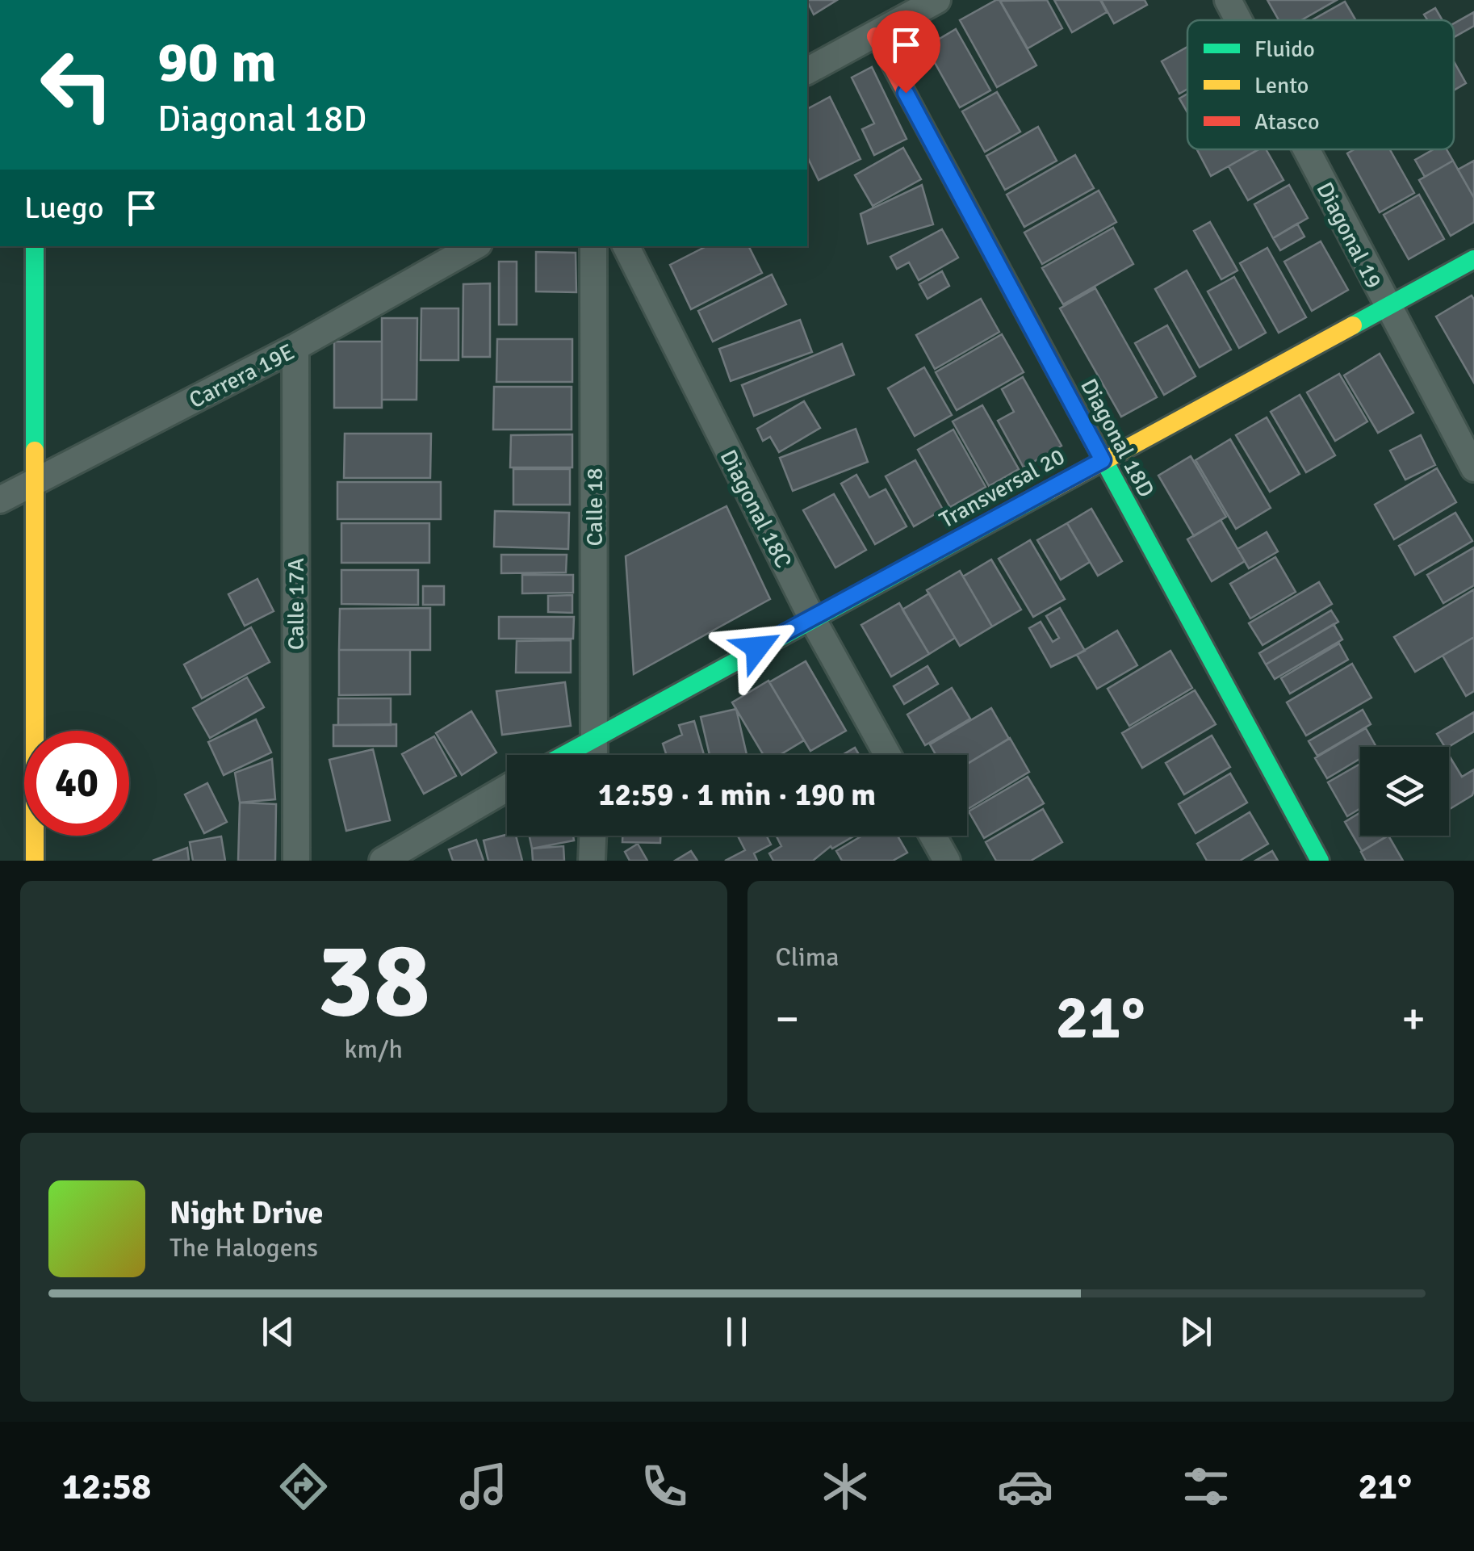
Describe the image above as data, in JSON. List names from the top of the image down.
{
  "streets": {
    "street": [
      "Diagonal 19",
      "Carrera 19E",
      "Diagonal 18D",
      "Transversal 20",
      "Calle 18",
      "Diagonal 18C",
      "Calle 17A"
    ]
  },
  "crossings": [
    ["Diagonal 19", "Transversal 20"],
    ["Carrera 19E", "Calle 17A"],
    ["Diagonal 18D", "Transversal 20"],
    ["Transversal 20", "Calle 18"],
    ["Transversal 20", "Diagonal 18C"]
  ],
  "legend": ["Fluido", "Lento", "Atasco"],
  "page": {
    "turn": ["90 m", "Diagonal 18D"],
    "then": "Luego",
    "limit": "40",
    "trip": "12:59 · 1 min · 190 m",
    "tile": [
      ["38", "km/h"],
      "Clima"
    ],
    "heat": ["−", "21°", "+"],
    "song": ["Night Drive", "The Halogens"],
    "tabs": ["12:58", "21°"]
  }
}
